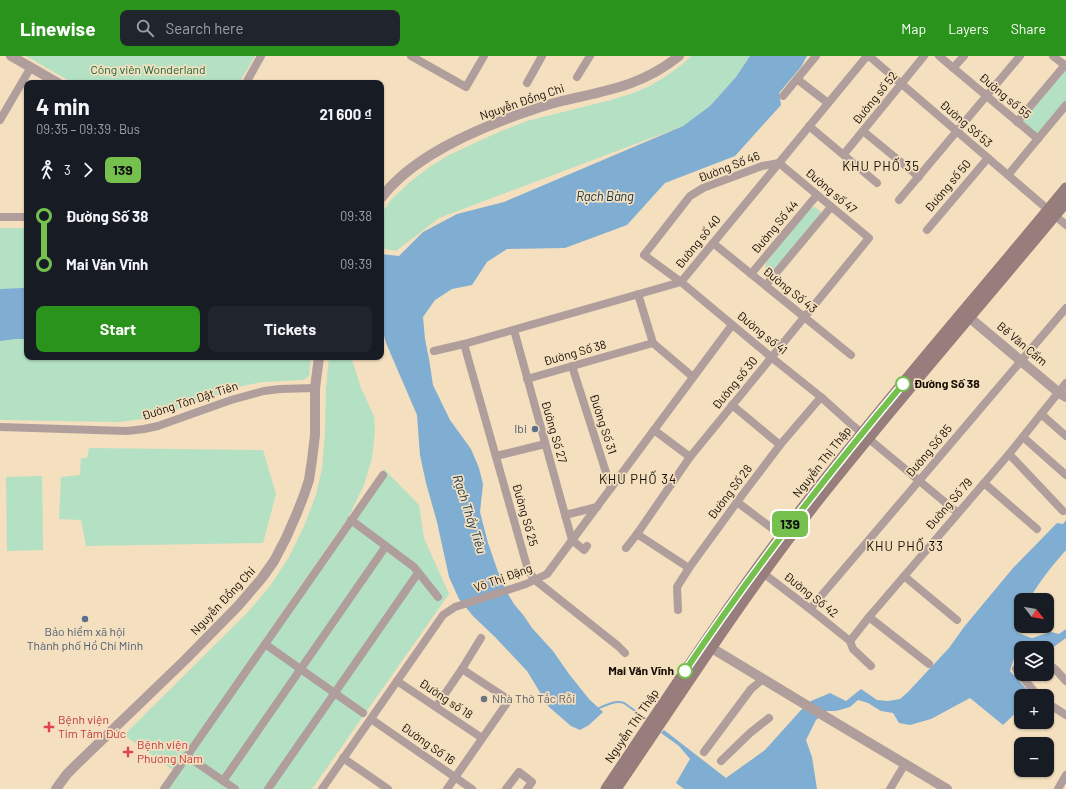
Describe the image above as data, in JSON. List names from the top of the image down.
{
  "streets": {
    "main road": ["Nguyễn Thị Thập"],
    "street": [
      "Đường số 55",
      "Đường số 52",
      "Nguyễn Đổng Chi",
      "Đường Số 53",
      "Đường Số 46",
      "Đường số 50",
      "Đường số 47",
      "Đường Số 44",
      "Đường số 40",
      "Đường Số 43",
      "Đường số 41",
      "Bế Văn Cấm",
      "Đường Số 38",
      "Đường số 30",
      "Đường Tôn Dật Tiên",
      "Đường Số 31",
      "Đường Số 27",
      "Đường Số 85",
      "Đường Số 28",
      "Đường Số 79",
      "Đường Số 25",
      "Võ Thị Đặng",
      "Đường Số 42",
      "Đường số 18",
      "Đường Số 16"
    ]
  },
  "crossings": [
    ["Đường số 52", "Đường Số 53"],
    ["Nguyễn Đổng Chi", "Đường Tôn Dật Tiên"],
    ["Đường Số 53", "Đường số 50"],
    ["Đường Số 53", "Đường số 40"],
    ["Đường Số 53", "Nguyễn Thị Thập"],
    ["Đường Số 46", "Đường số 47"],
    ["Đường Số 46", "Đường số 40"],
    ["Đường Số 46", "Đường số 41"],
    ["Đường số 47", "Đường Số 44"],
    ["Đường số 47", "Đường số 40"],
    ["Đường số 47", "Đường số 30"],
    ["Đường Số 44", "Đường Số 43"],
    ["Đường số 40", "Đường Số 43"],
    ["Đường số 40", "Đường số 41"],
    ["Đường số 40", "Đường Số 27"],
    ["Đường số 40", "Đường Số 25"],
    ["Đường Số 43", "Đường số 30"],
    ["Đường số 41", "Đường số 30"],
    ["Đường số 41", "Nguyễn Thị Thập"],
    ["Đường số 41", "Đường Số 28"],
    ["Đường số 41", "Võ Thị Đặng"],
    ["Bế Văn Cấm", "Đường Số 85"],
    ["Bế Văn Cấm", "Nguyễn Thị Thập"],
    ["Bế Văn Cấm", "Đường Số 79"],
    ["Đường Số 38", "Đường Số 31"],
    ["Đường Số 38", "Đường Số 27"],
    ["Đường Số 31", "Võ Thị Đặng"],
    ["Đường Số 27", "Võ Thị Đặng"],
    ["Đường Số 85", "Đường Số 42"],
    ["Nguyễn Thị Thập", "Đường Số 42"],
    ["Đường Số 79", "Đường Số 42"],
    ["Đường Số 25", "Võ Thị Đặng"],
    ["Võ Thị Đặng", "Đường số 18"],
    ["Võ Thị Đặng", "Đường Số 16"]
  ],
  "districts": ["KHU PHỐ 35", "KHU PHỐ 34", "KHU PHỐ 33"],
  "water": ["Rạch Bàng", "Rạch Thầy Tiêu"],
  "parks": ["Công viên Wonderland"],
  "places": {
    "other": [
      "Đường Số 38",
      "Ibi",
      "Bảo hiểm xã hội Thành phố Hồ Chí Minh",
      "Mai Văn Vĩnh",
      "Nhà Thờ Tắc Rỗi"
    ],
    "health": ["Bệnh viện Tim Tâm Đức", "Bệnh viện Phương Nam"]
  },
  "lines": ["bus line 139"],
  "north": "bottom right",
  "page": {
    "header": "Linewise",
    "search": "Search here",
    "nav": ["Map", "Layers", "Share"],
    "on_map": "139",
    "heading": ["4 min", "09:35 – 09:39 · Bus", "21 600 ₫"],
    "legs": ["3", "139"],
    "list": [
      {
        "name": "Đường Số 38",
        "value": "09:38"
      },
      {
        "name": "Mai Văn Vĩnh",
        "value": "09:39"
      }
    ],
    "buttons": ["Start", "Tickets"],
    "map_buttons": ["+", "−"]
  }
}
